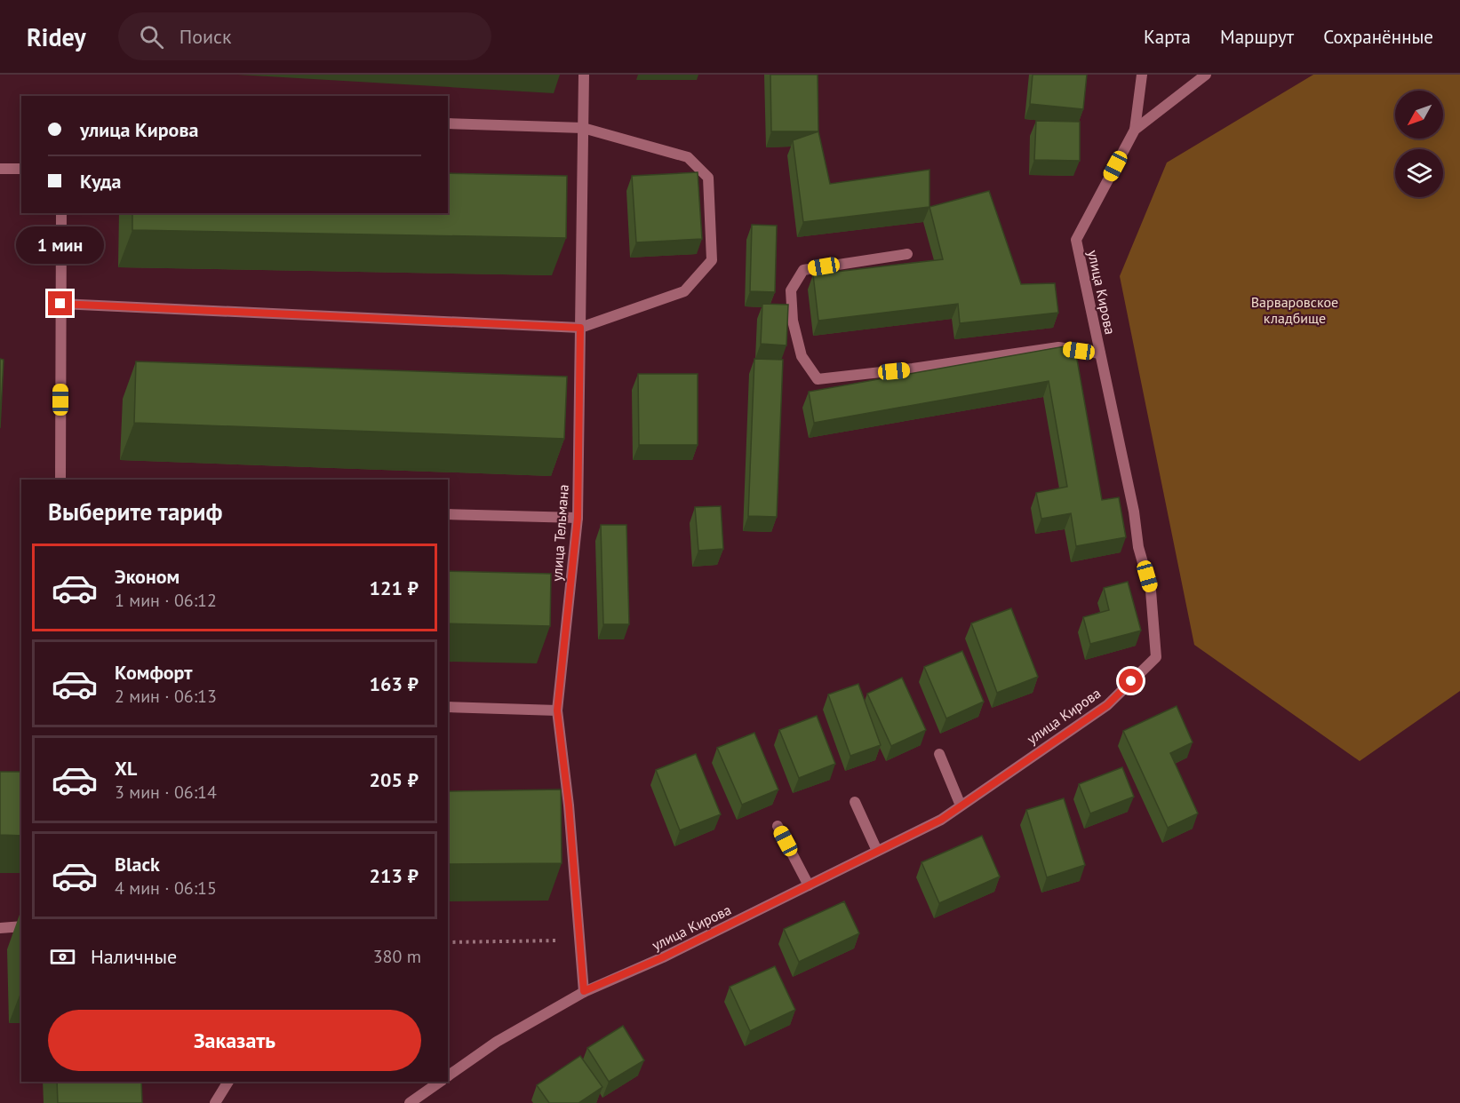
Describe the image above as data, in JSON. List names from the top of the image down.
{
  "streets": {
    "street": ["улица Кирова", "улица Тельмана"]
  },
  "crossings": [
    ["улица Кирова", "улица Тельмана"]
  ],
  "parks": ["Варваровское кладбище"],
  "north": "bottom left",
  "page": {
    "header": "Ridey",
    "search": "Поиск",
    "nav": ["Карта", "Маршрут", "Сохранённые"],
    "banner": ["улица Кирова", "Куда"],
    "bubble": "1 мин",
    "heading": "Выберите тариф",
    "list": [
      {
        "name": "Эконом",
        "note": "1 мин · 06:12",
        "value": "121 ₽"
      },
      {
        "name": "Комфорт",
        "note": "2 мин · 06:13",
        "value": "163 ₽"
      },
      {
        "name": "XL",
        "note": "3 мин · 06:14",
        "value": "205 ₽"
      },
      {
        "name": "Black",
        "note": "4 мин · 06:15",
        "value": "213 ₽"
      }
    ],
    "pay": ["Наличные", "380 m"],
    "buttons": "Заказать"
  }
}
